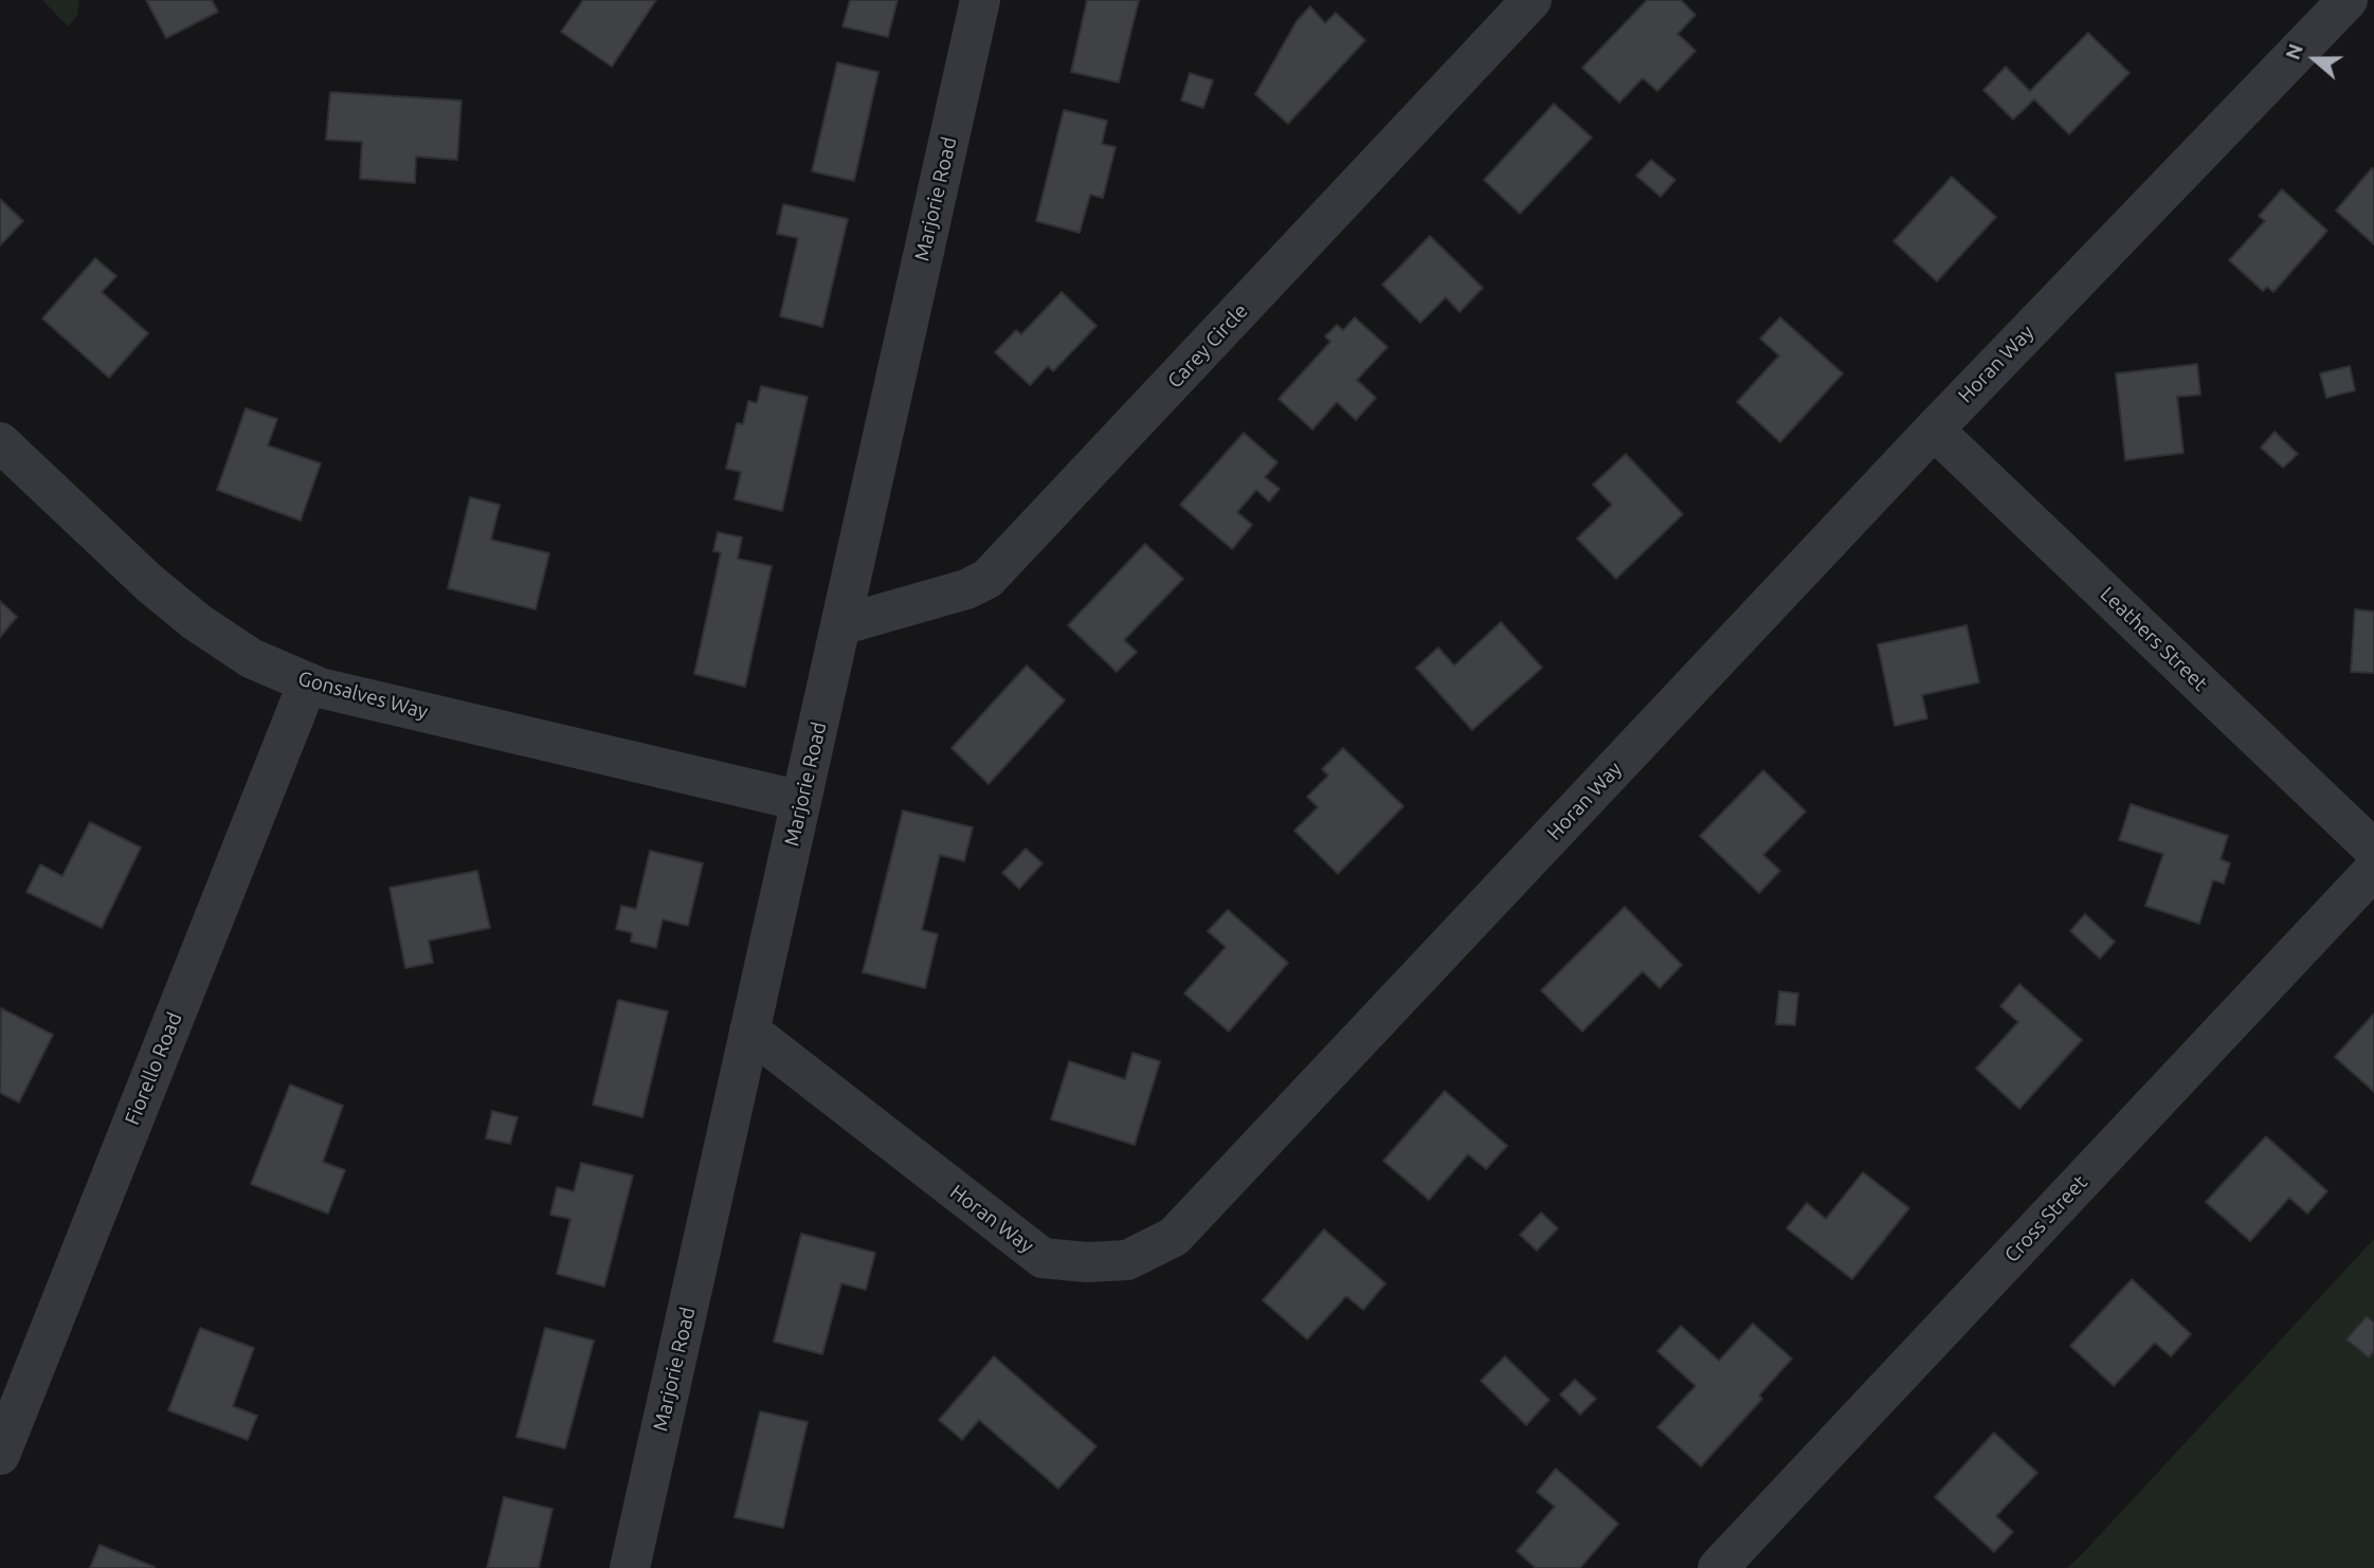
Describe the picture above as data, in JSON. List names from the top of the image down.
{
  "streets": {
    "street": [
      "Marjorie Road",
      "Carey Circle",
      "Horan Way",
      "Leathers Street",
      "Gonsalves Way",
      "Fiorello Road",
      "Cross Street"
    ]
  },
  "crossings": [
    ["Marjorie Road", "Carey Circle"],
    ["Marjorie Road", "Horan Way"],
    ["Marjorie Road", "Gonsalves Way"],
    ["Horan Way", "Leathers Street"],
    ["Gonsalves Way", "Fiorello Road"]
  ],
  "north": "left"
}
